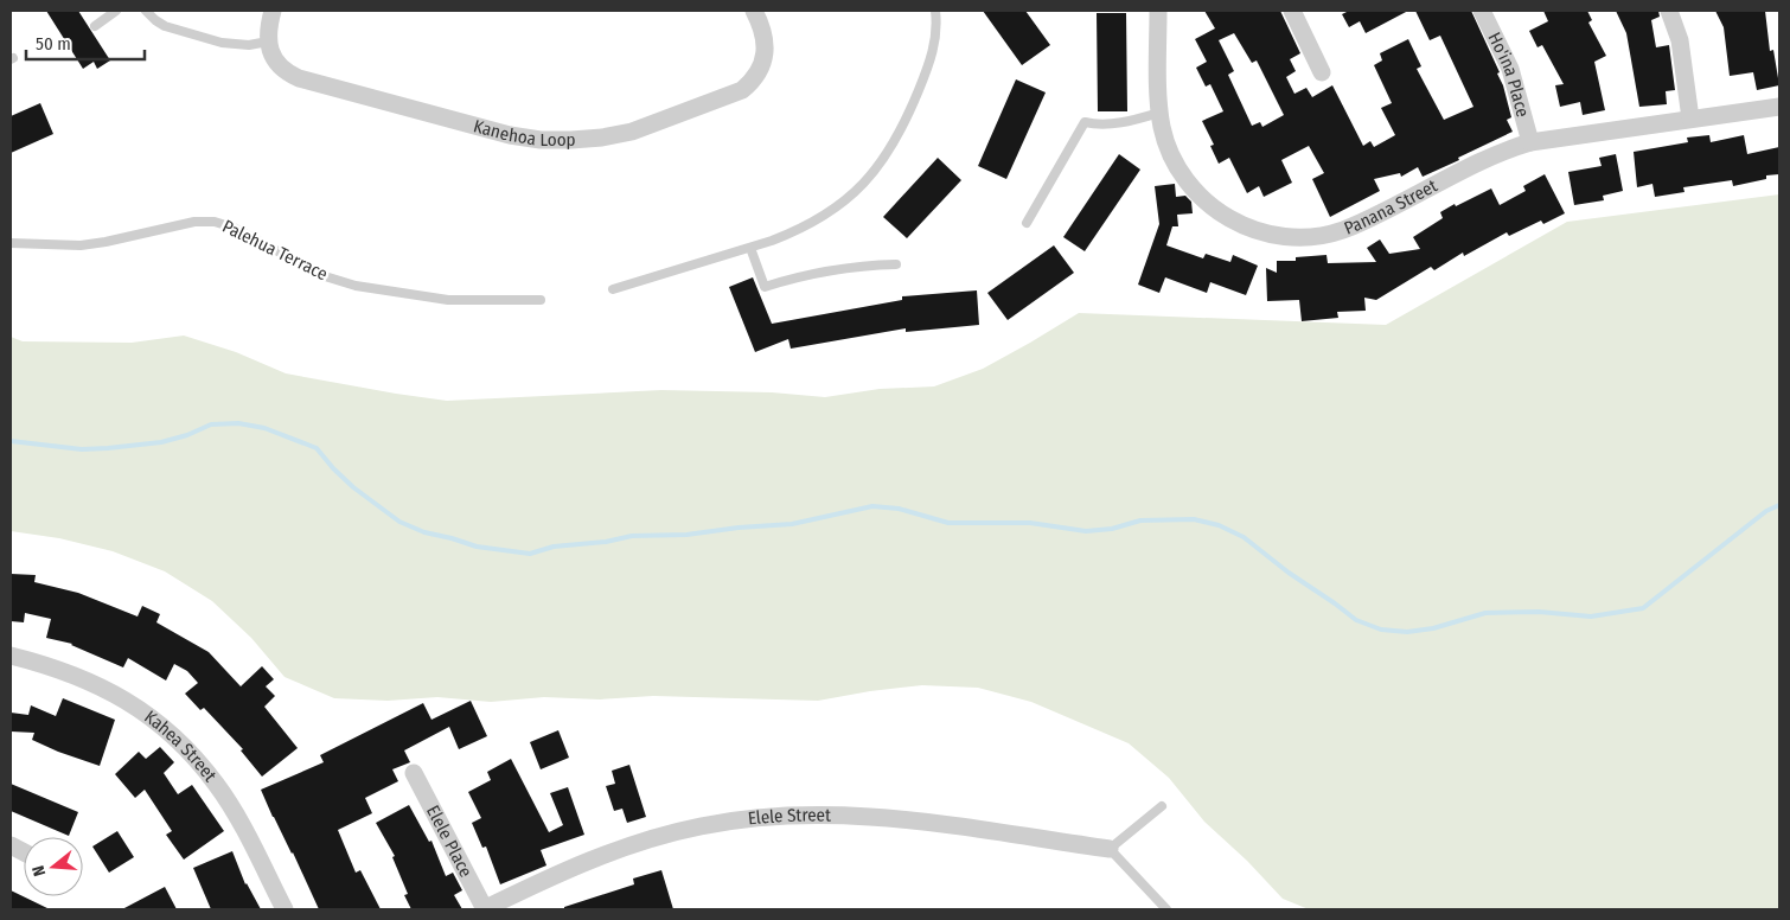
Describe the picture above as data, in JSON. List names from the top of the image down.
{
  "streets": {
    "street": [
      "Ho'ina Place",
      "Kanehoa Loop",
      "Panana Street",
      "Kahea Street",
      "Elele Street",
      "Elele Place"
    ],
    "lane": ["Palehua Terrace"]
  },
  "crossings": [
    ["Ho'ina Place", "Panana Street"],
    ["Elele Street", "Elele Place"]
  ],
  "scale_bar": "50 m",
  "north": "left"
}
